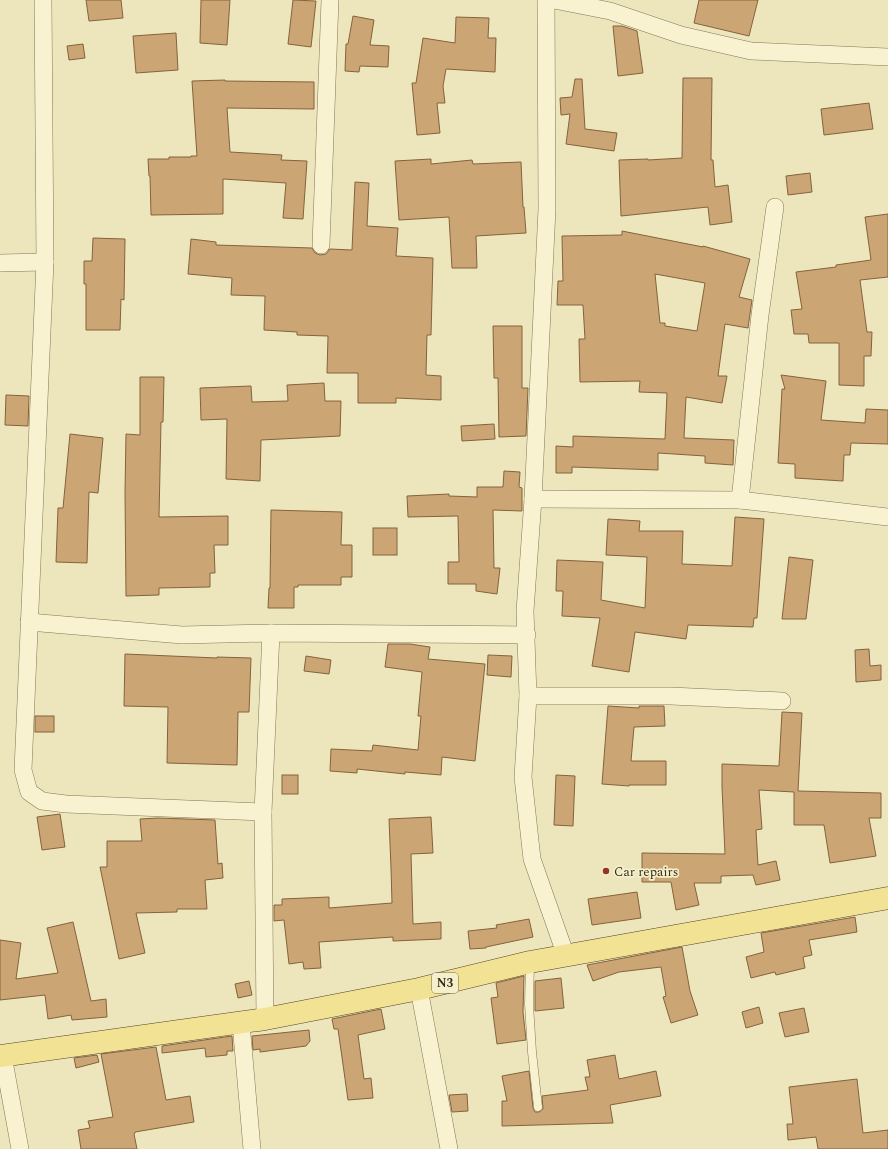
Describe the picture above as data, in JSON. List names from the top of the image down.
{
  "streets": {
    "main road": ["N3"]
  },
  "places": ["Car repairs"]
}
